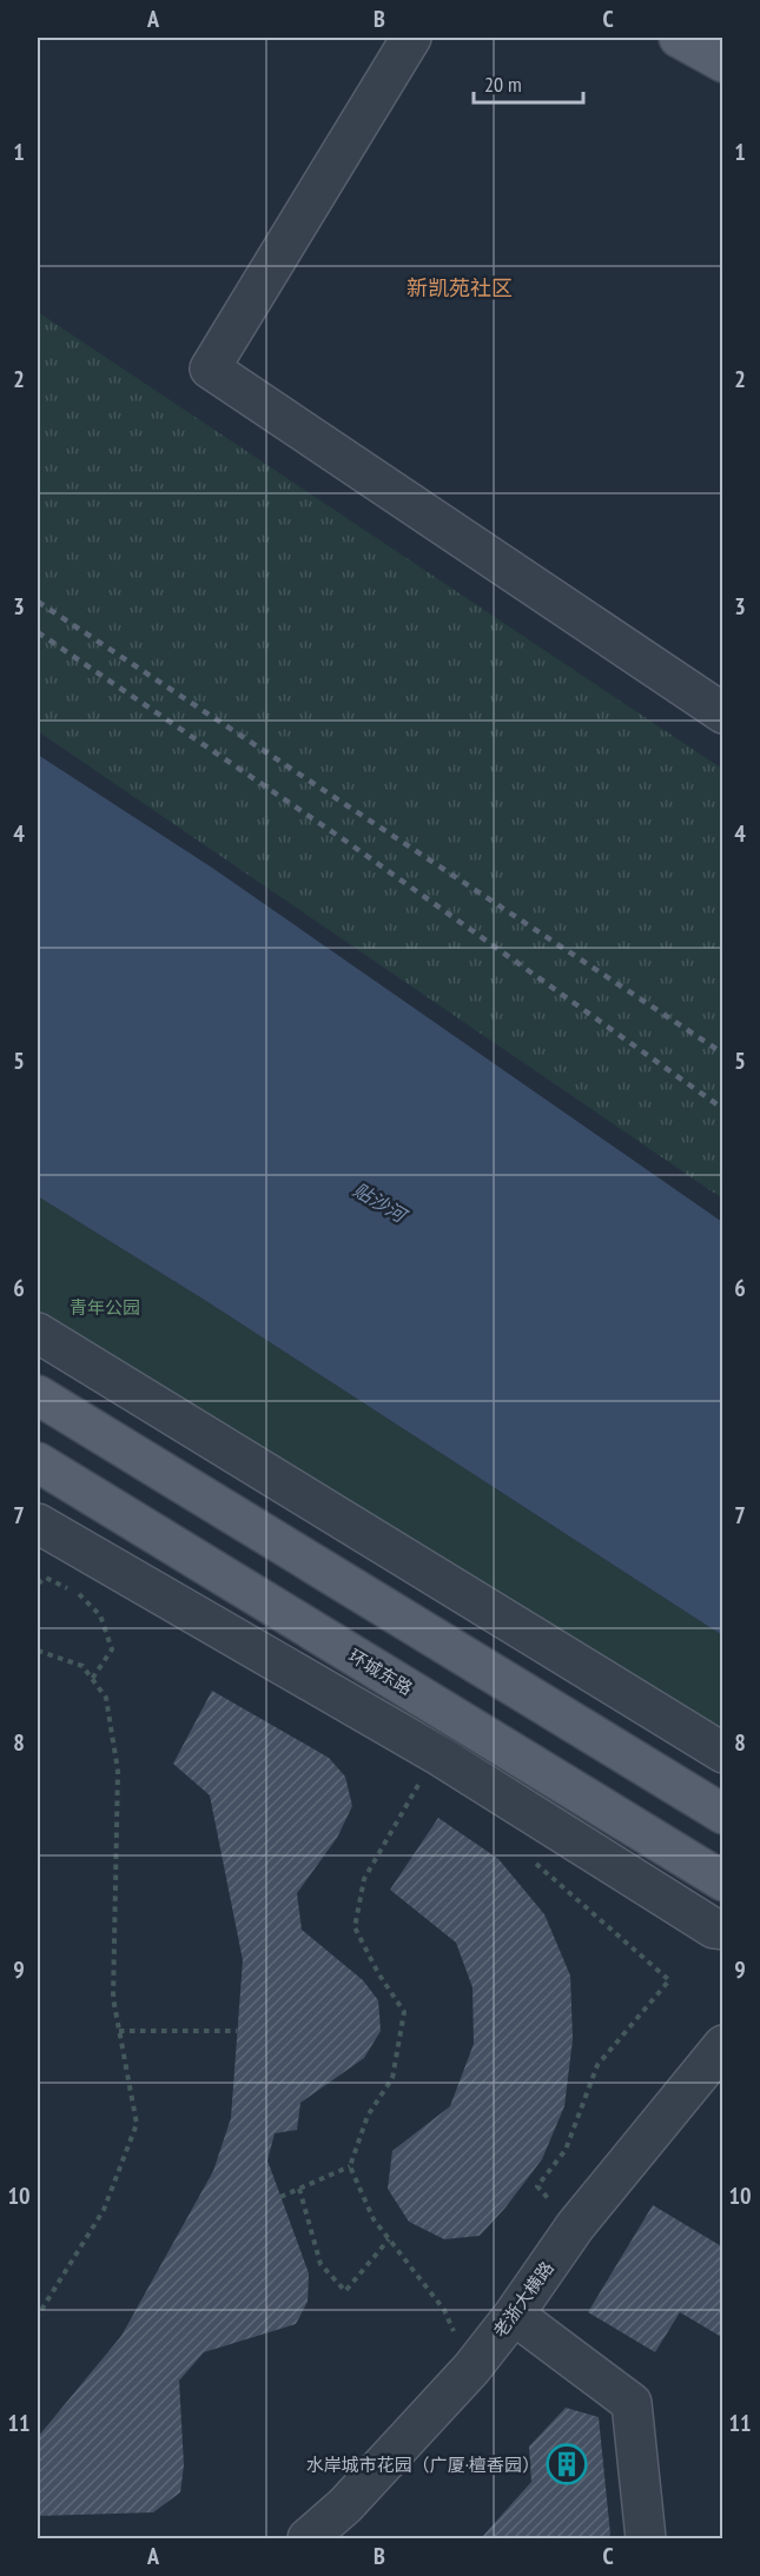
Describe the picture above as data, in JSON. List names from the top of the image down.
{
  "streets": {
    "main road": ["环城东路"],
    "street": ["老浙大横路"]
  },
  "districts": ["新凯苑社区"],
  "water": ["贴沙河"],
  "parks": ["青年公园"],
  "places": {
    "building": ["水岸城市花园（广厦·檀香园）"]
  },
  "scale_bar": "20 m",
  "grid": {
    "columns": ["A", "B", "C"],
    "rows": [
      "1",
      "2",
      "3",
      "4",
      "5",
      "6",
      "7",
      "8",
      "9",
      "10",
      "11"
    ]
  }
}
